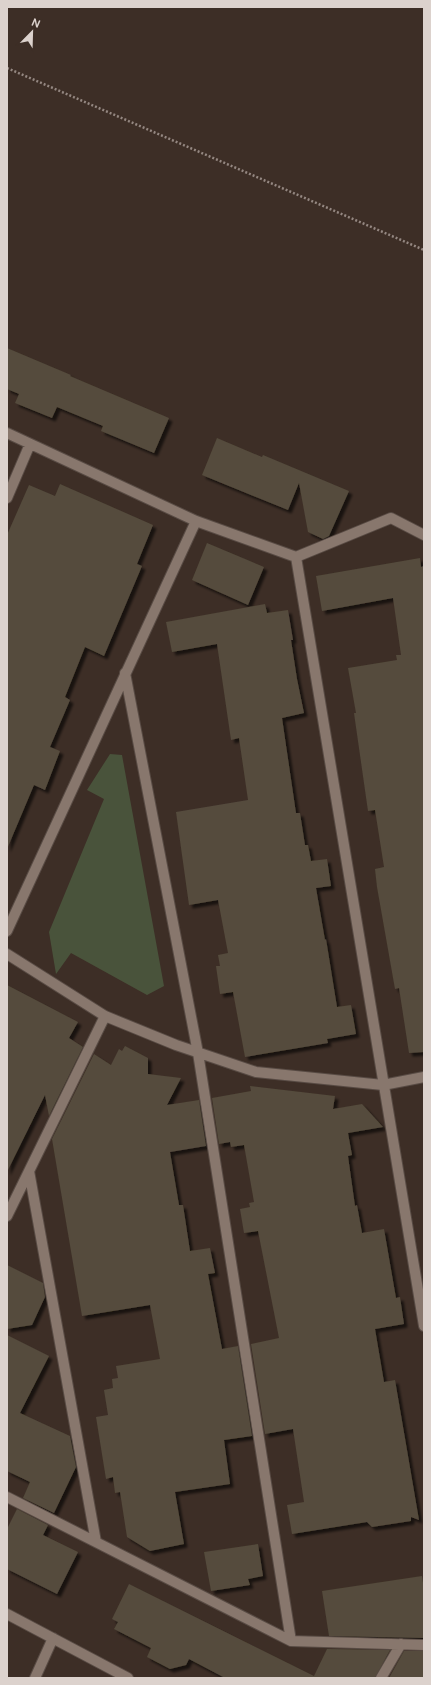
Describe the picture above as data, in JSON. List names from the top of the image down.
{
  "north": "top right"
}
